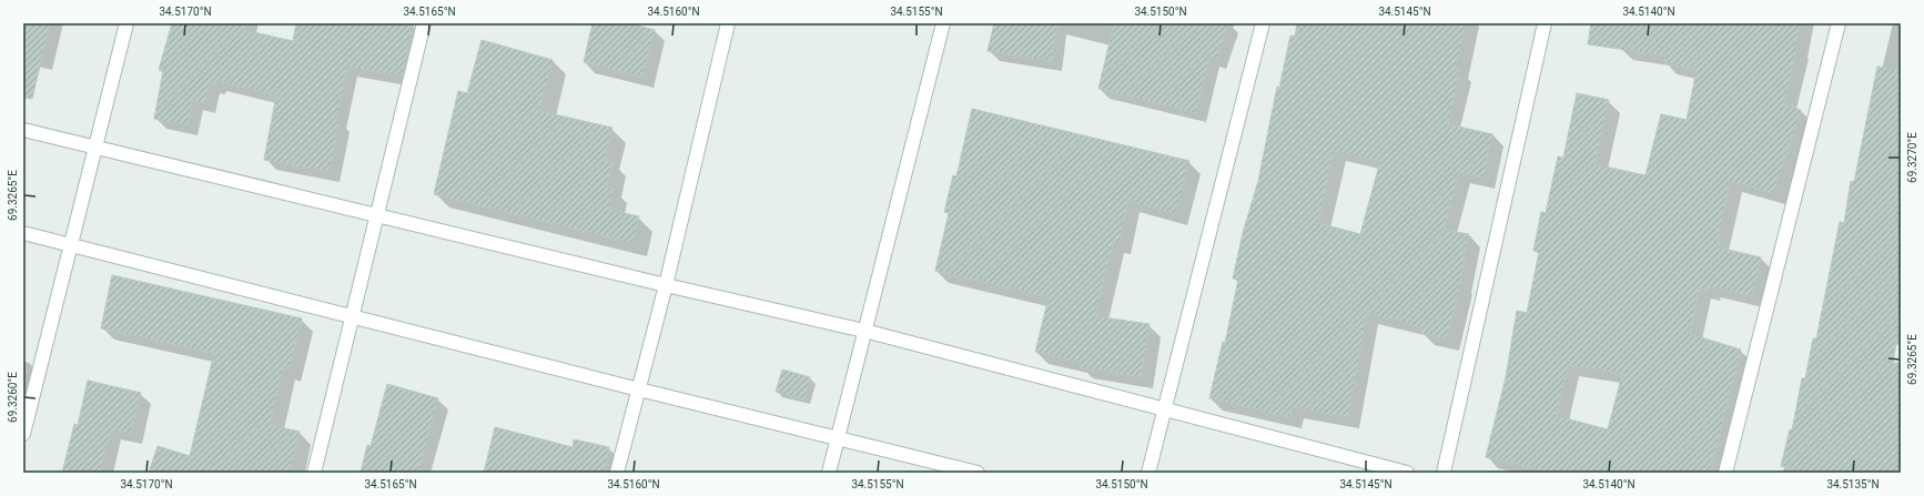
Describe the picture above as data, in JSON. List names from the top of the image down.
{
  "coordinates": [
    "34.5170°N",
    "34.5165°N",
    "34.5160°N",
    "34.5155°N",
    "34.5150°N",
    "34.5145°N",
    "34.5140°N",
    "69.3270°E",
    "69.3265°E",
    "69.3260°E",
    "34.5135°N"
  ]
}
